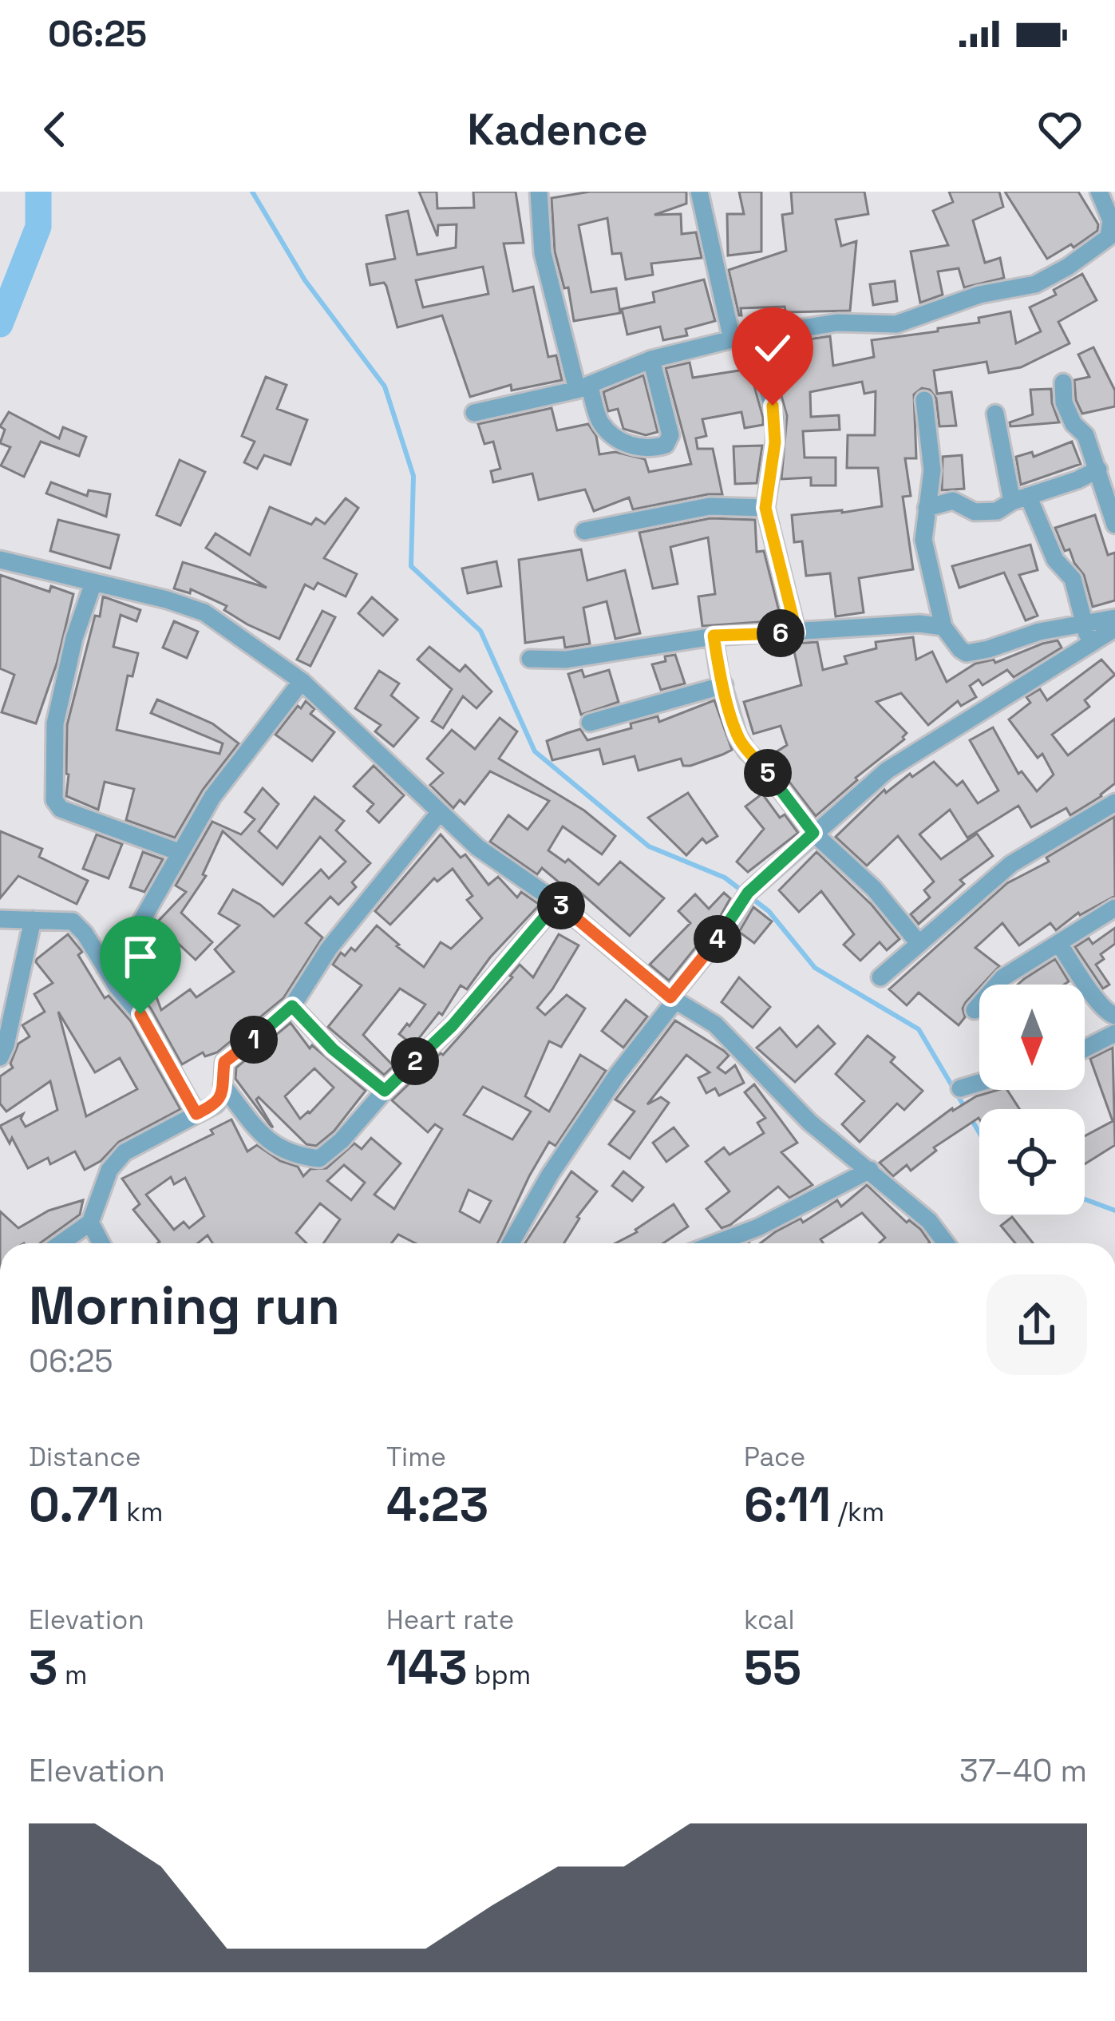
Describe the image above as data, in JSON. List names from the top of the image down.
{
  "north": "bottom",
  "page": {
    "status": "06:25",
    "header": "Kadence",
    "pins": [
      "6",
      "5",
      "3",
      "4",
      "1",
      "2"
    ],
    "heading": ["Morning run", "06:25"],
    "stats": [
      ["Distance", "0.71 km"],
      ["Time", "4:23"],
      ["Pace", "6:11 /km"],
      ["Elevation", "3 m"],
      ["Heart rate", "143 bpm"],
      ["kcal", "55"]
    ],
    "chart": ["Elevation", "37–40 m"]
  }
}
